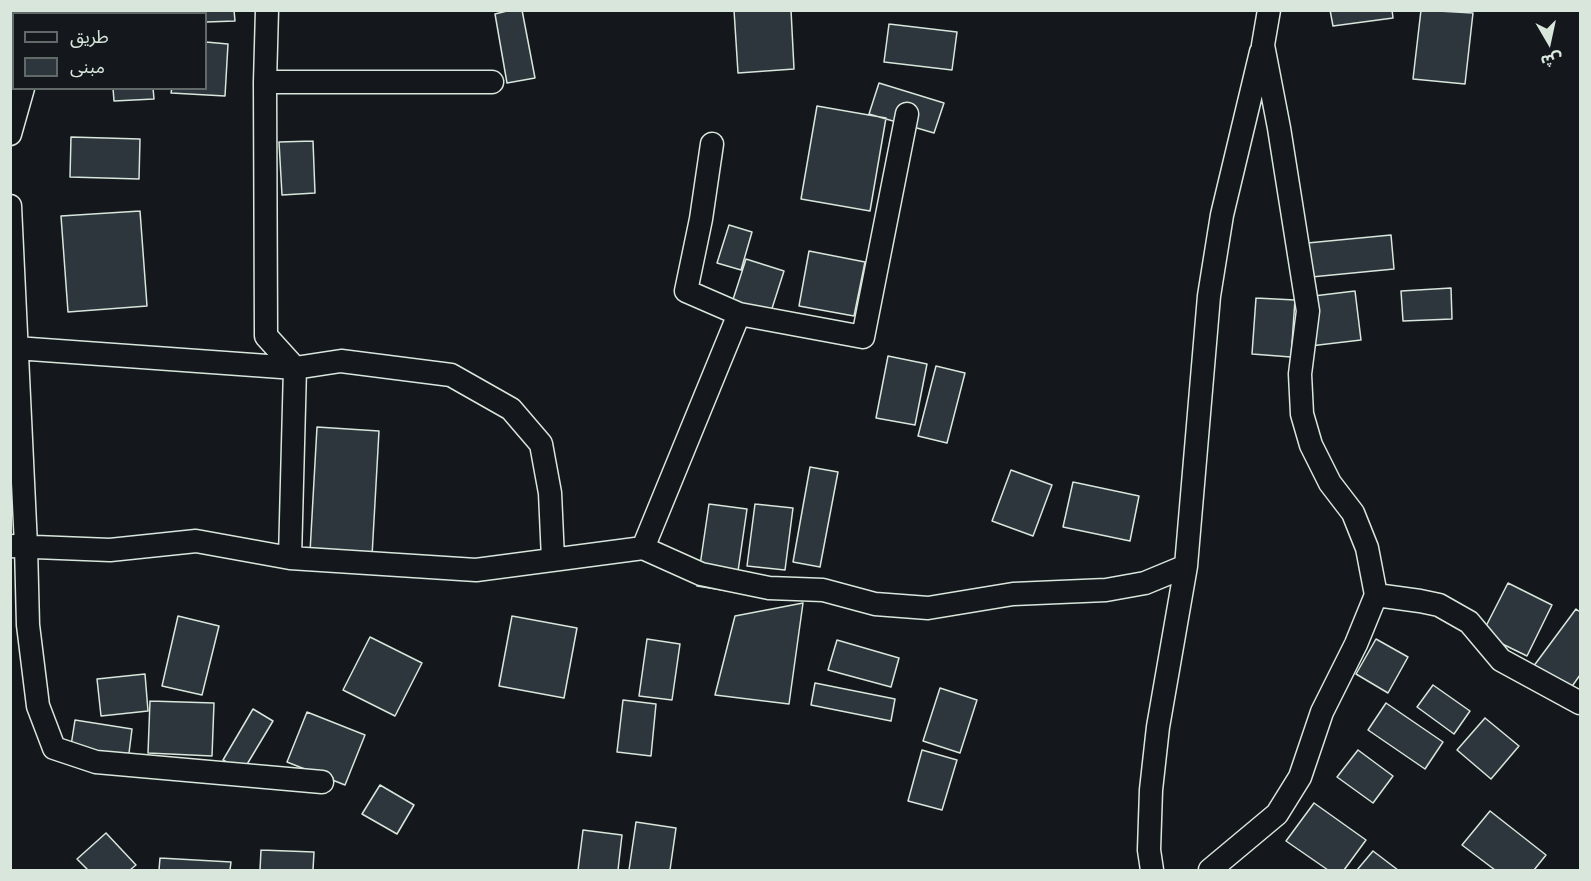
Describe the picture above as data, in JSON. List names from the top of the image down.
{
  "legend": ["طريق", "مبنى"],
  "north": "bottom"
}
